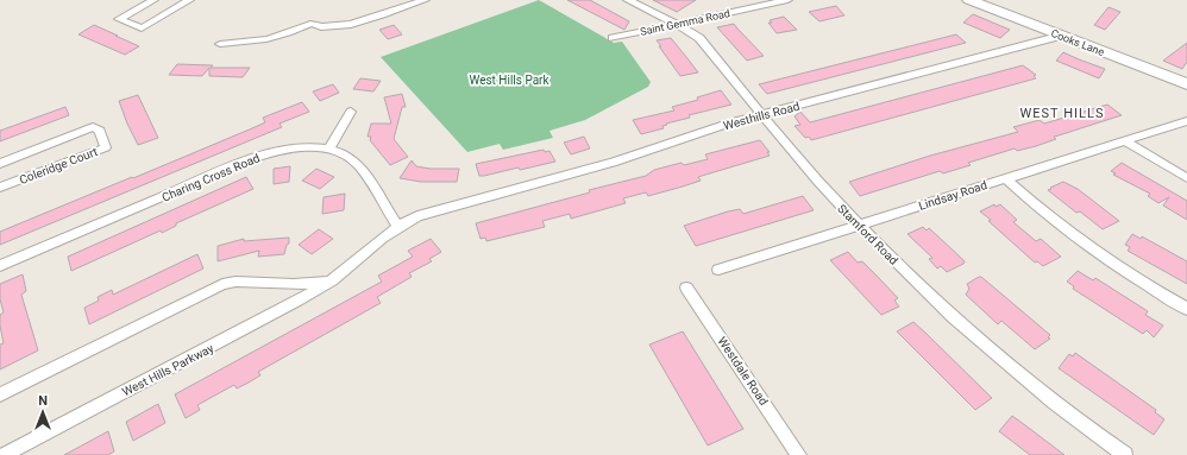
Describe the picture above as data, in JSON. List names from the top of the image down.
{
  "streets": {
    "main road": ["Cooks Lane"],
    "street": [
      "Saint Gemma Road",
      "Westhills Road",
      "Coleridge Court",
      "Charing Cross Road",
      "Lindsay Road",
      "Stamford Road",
      "West Hills Parkway",
      "Westdale Road"
    ]
  },
  "crossings": [
    ["Saint Gemma Road", "Stamford Road"],
    ["Cooks Lane", "Westhills Road"],
    ["Westhills Road", "Stamford Road"],
    ["Westhills Road", "West Hills Parkway"],
    ["Charing Cross Road", "West Hills Parkway"],
    ["Lindsay Road", "Stamford Road"]
  ],
  "districts": ["WEST HILLS"],
  "parks": ["West Hills Park"],
  "north": "top"
}
